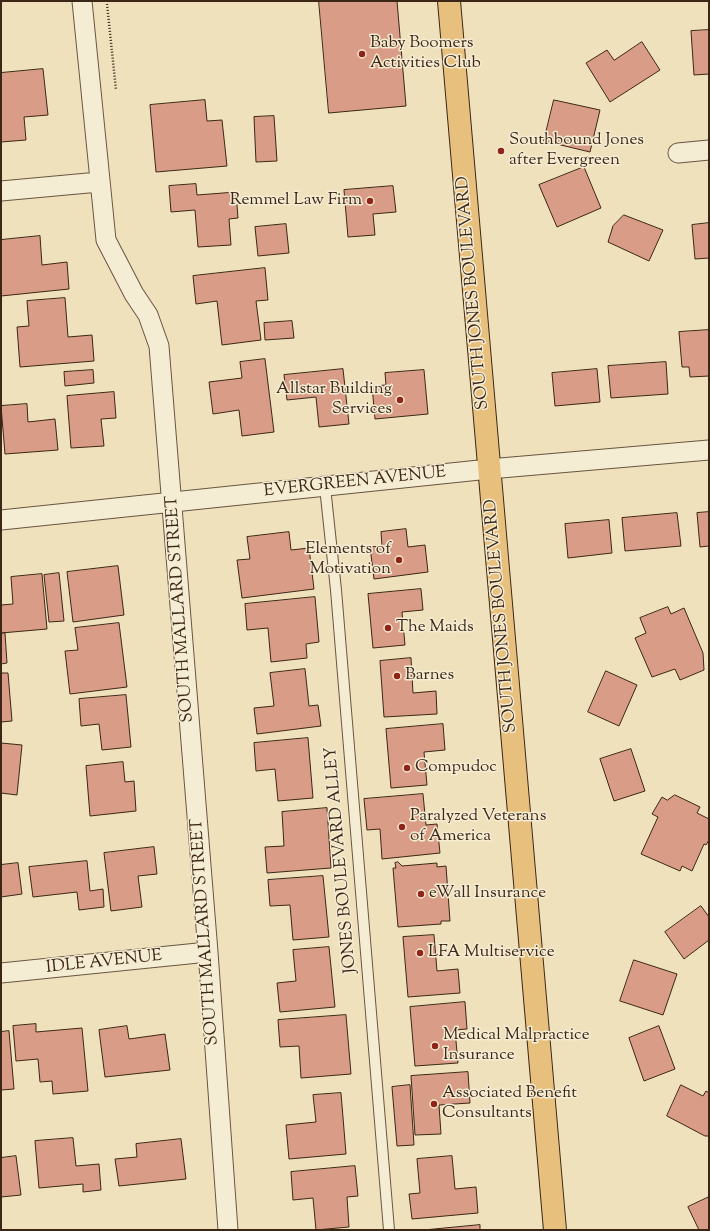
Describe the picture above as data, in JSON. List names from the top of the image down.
{
  "streets": {
    "main road": ["SOUTH JONES BOULEVARD"],
    "street": ["EVERGREEN AVENUE", "SOUTH MALLARD STREET", "IDLE AVENUE"],
    "lane": ["JONES BOULEVARD ALLEY"]
  },
  "crossings": [
    ["SOUTH JONES BOULEVARD", "EVERGREEN AVENUE"],
    ["EVERGREEN AVENUE", "SOUTH MALLARD STREET"],
    ["EVERGREEN AVENUE", "JONES BOULEVARD ALLEY"],
    ["SOUTH MALLARD STREET", "IDLE AVENUE"]
  ],
  "places": [
    "Baby Boomers Activities Club",
    "Southbound Jones after Evergreen",
    "Remmel Law Firm",
    "Allstar Building Services",
    "Elements of Motivation",
    "The Maids",
    "Barnes",
    "Compudoc",
    "Paralyzed Veterans of America",
    "eWall Insurance",
    "LFA Multiservice",
    "Medical Malpractice Insurance",
    "Associated Benefit Consultants"
  ]
}
